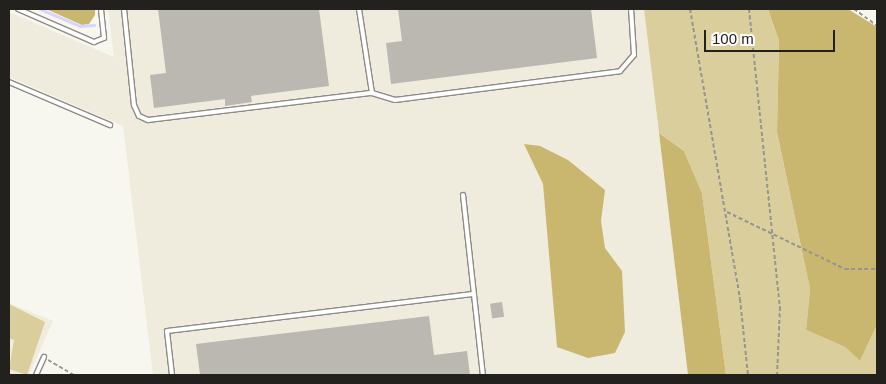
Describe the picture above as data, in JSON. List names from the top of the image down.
{
  "scale_bar": "100 m"
}
